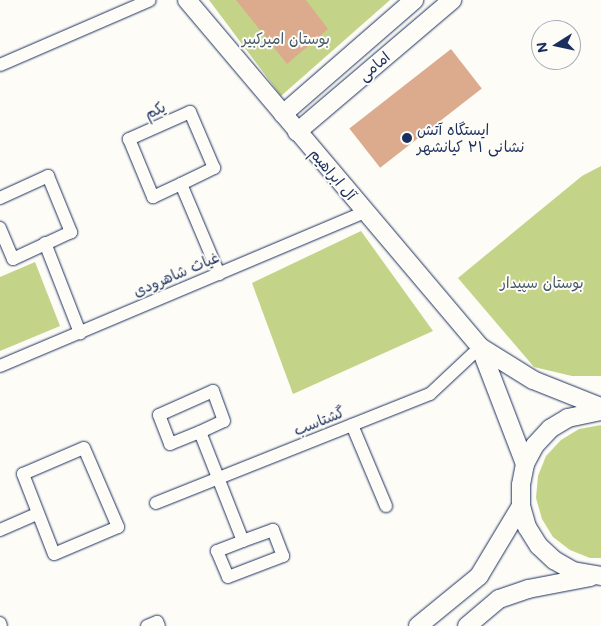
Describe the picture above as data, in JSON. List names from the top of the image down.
{
  "streets": {
    "main road": ["امامی", "آل ابراهیم"],
    "street": ["یکم", "غیاث شاهرودی", "گشتاسب"]
  },
  "crossings": [
    ["امامی", "آل ابراهیم"],
    ["آل ابراهیم", "غیاث شاهرودی"],
    ["آل ابراهیم", "گشتاسب"]
  ],
  "parks": ["بوستان امیرکبیر", "بوستان سپیدار"],
  "places": ["ایستگاه آتش نشانی ۲۱ کیانشهر"],
  "north": "left"
}
